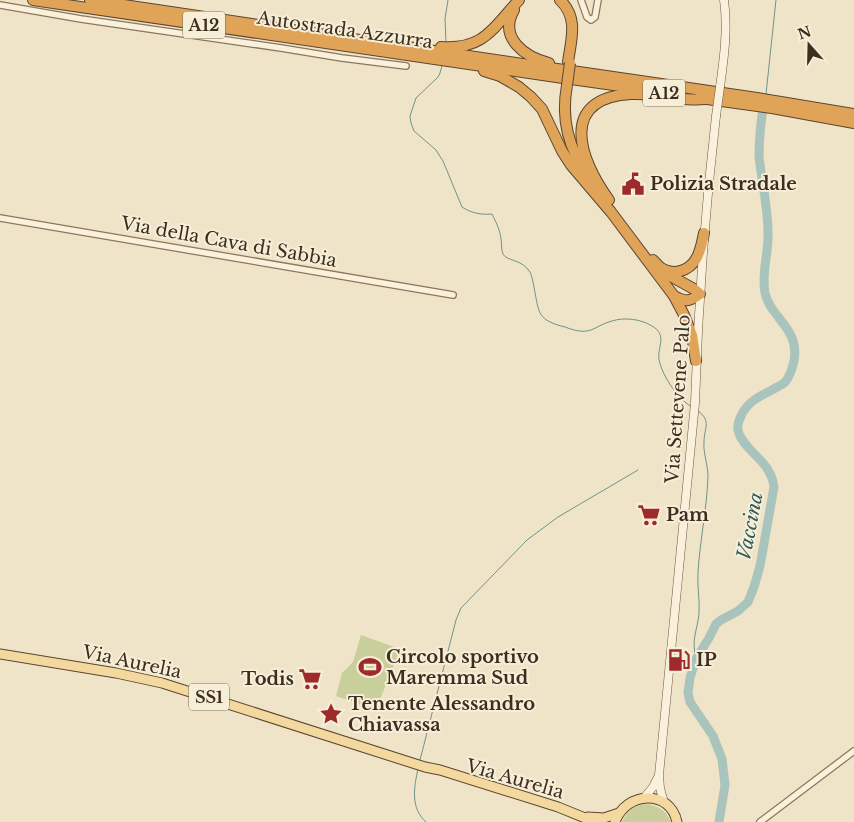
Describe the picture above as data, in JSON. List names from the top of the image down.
{
  "streets": {
    "highway": ["A12", "Autostrada Azzurra"],
    "main road": ["Via Settevene Palo", "Via Aurelia", "SS1"],
    "street": ["Via della Cava di Sabbia"]
  },
  "crossings": [
    ["Via Settevene Palo", "SS1"],
    ["Via Aurelia", "SS1"]
  ],
  "water": ["Vaccina"],
  "places": {
    "public building": ["Polizia Stradale"],
    "supermarket": ["Pam", "Todis"],
    "fuel station": ["IP"],
    "sports": ["Circolo sportivo Maremma Sud"],
    "place": ["Tenente Alessandro Chiavassa"]
  },
  "north": "top"
}
